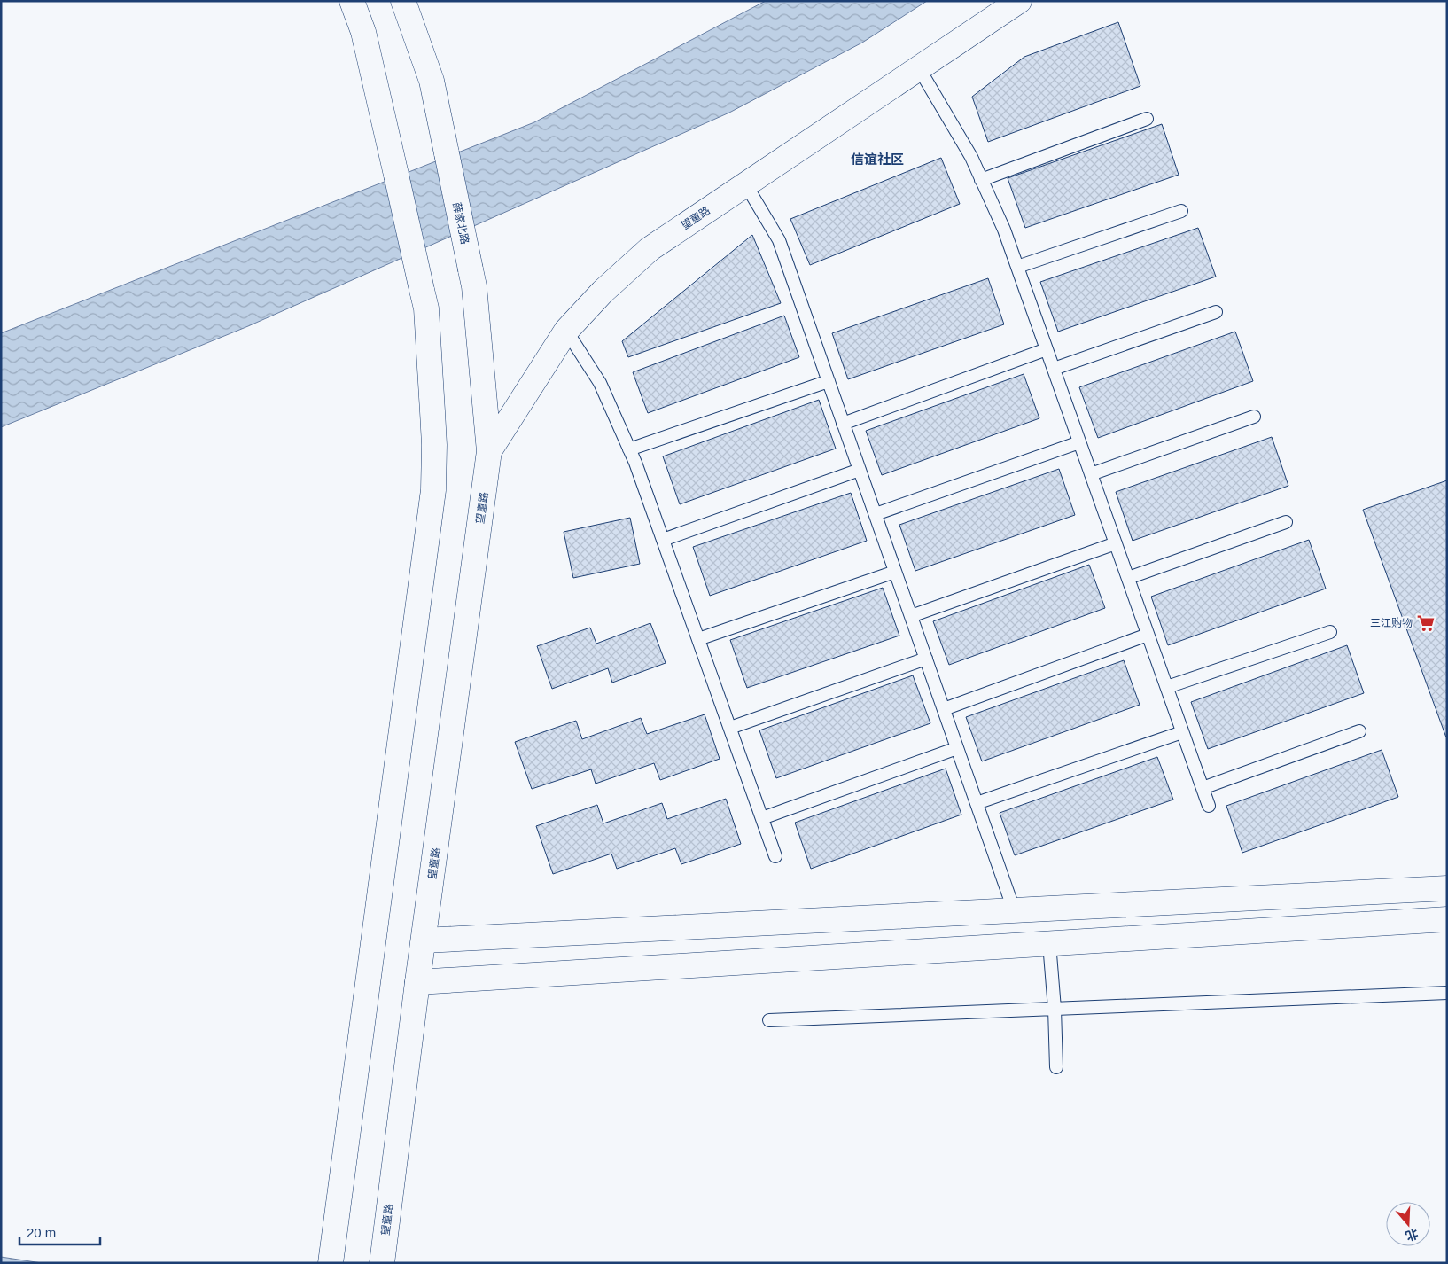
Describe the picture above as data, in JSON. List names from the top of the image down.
{
  "streets": {
    "main road": ["望童路", "薛家北路"]
  },
  "crossings": [
    ["望童路", "薛家北路"]
  ],
  "districts": ["信谊社区"],
  "places": {
    "supermarket": ["三江购物"]
  },
  "scale_bar": "20 m",
  "north": "bottom"
}
